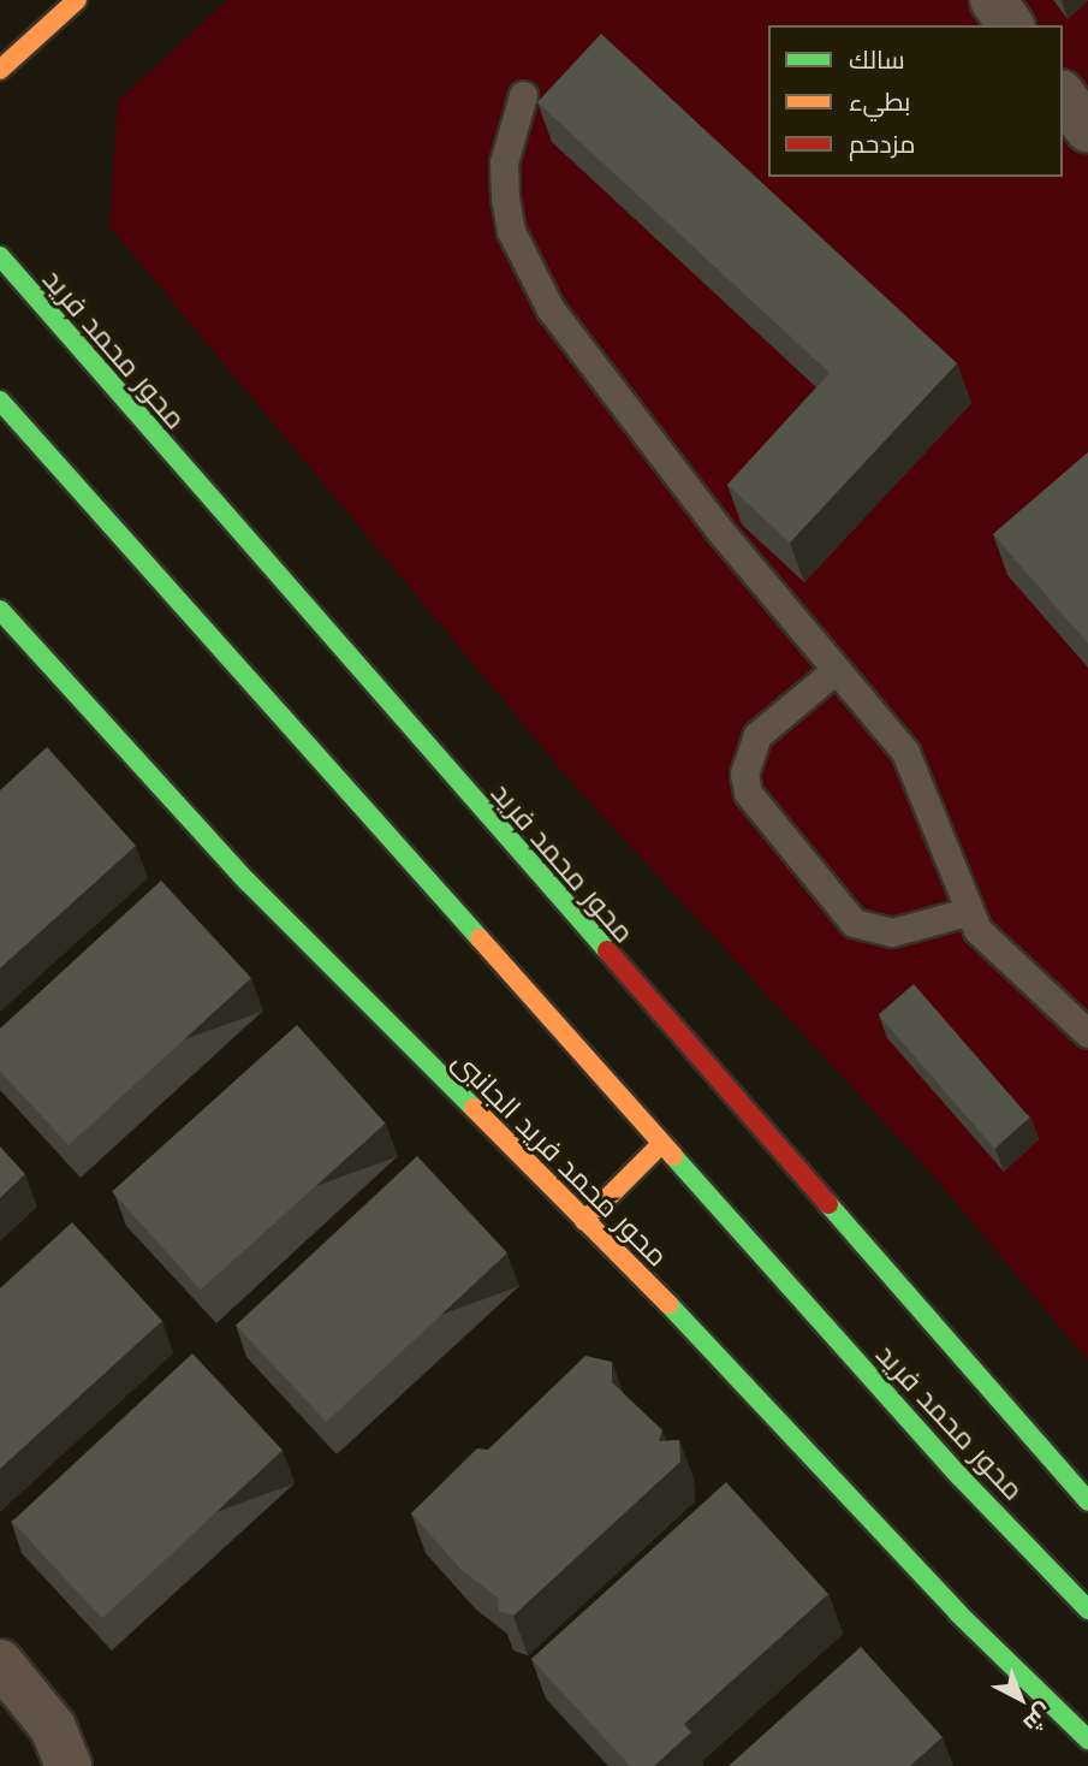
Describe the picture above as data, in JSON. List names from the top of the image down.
{
  "streets": {
    "main road": ["محور محمد فريد", "محور محمد فريد الجانبى"]
  },
  "legend": ["سالك", "بطيء", "مزدحم"],
  "north": "bottom right"
}
